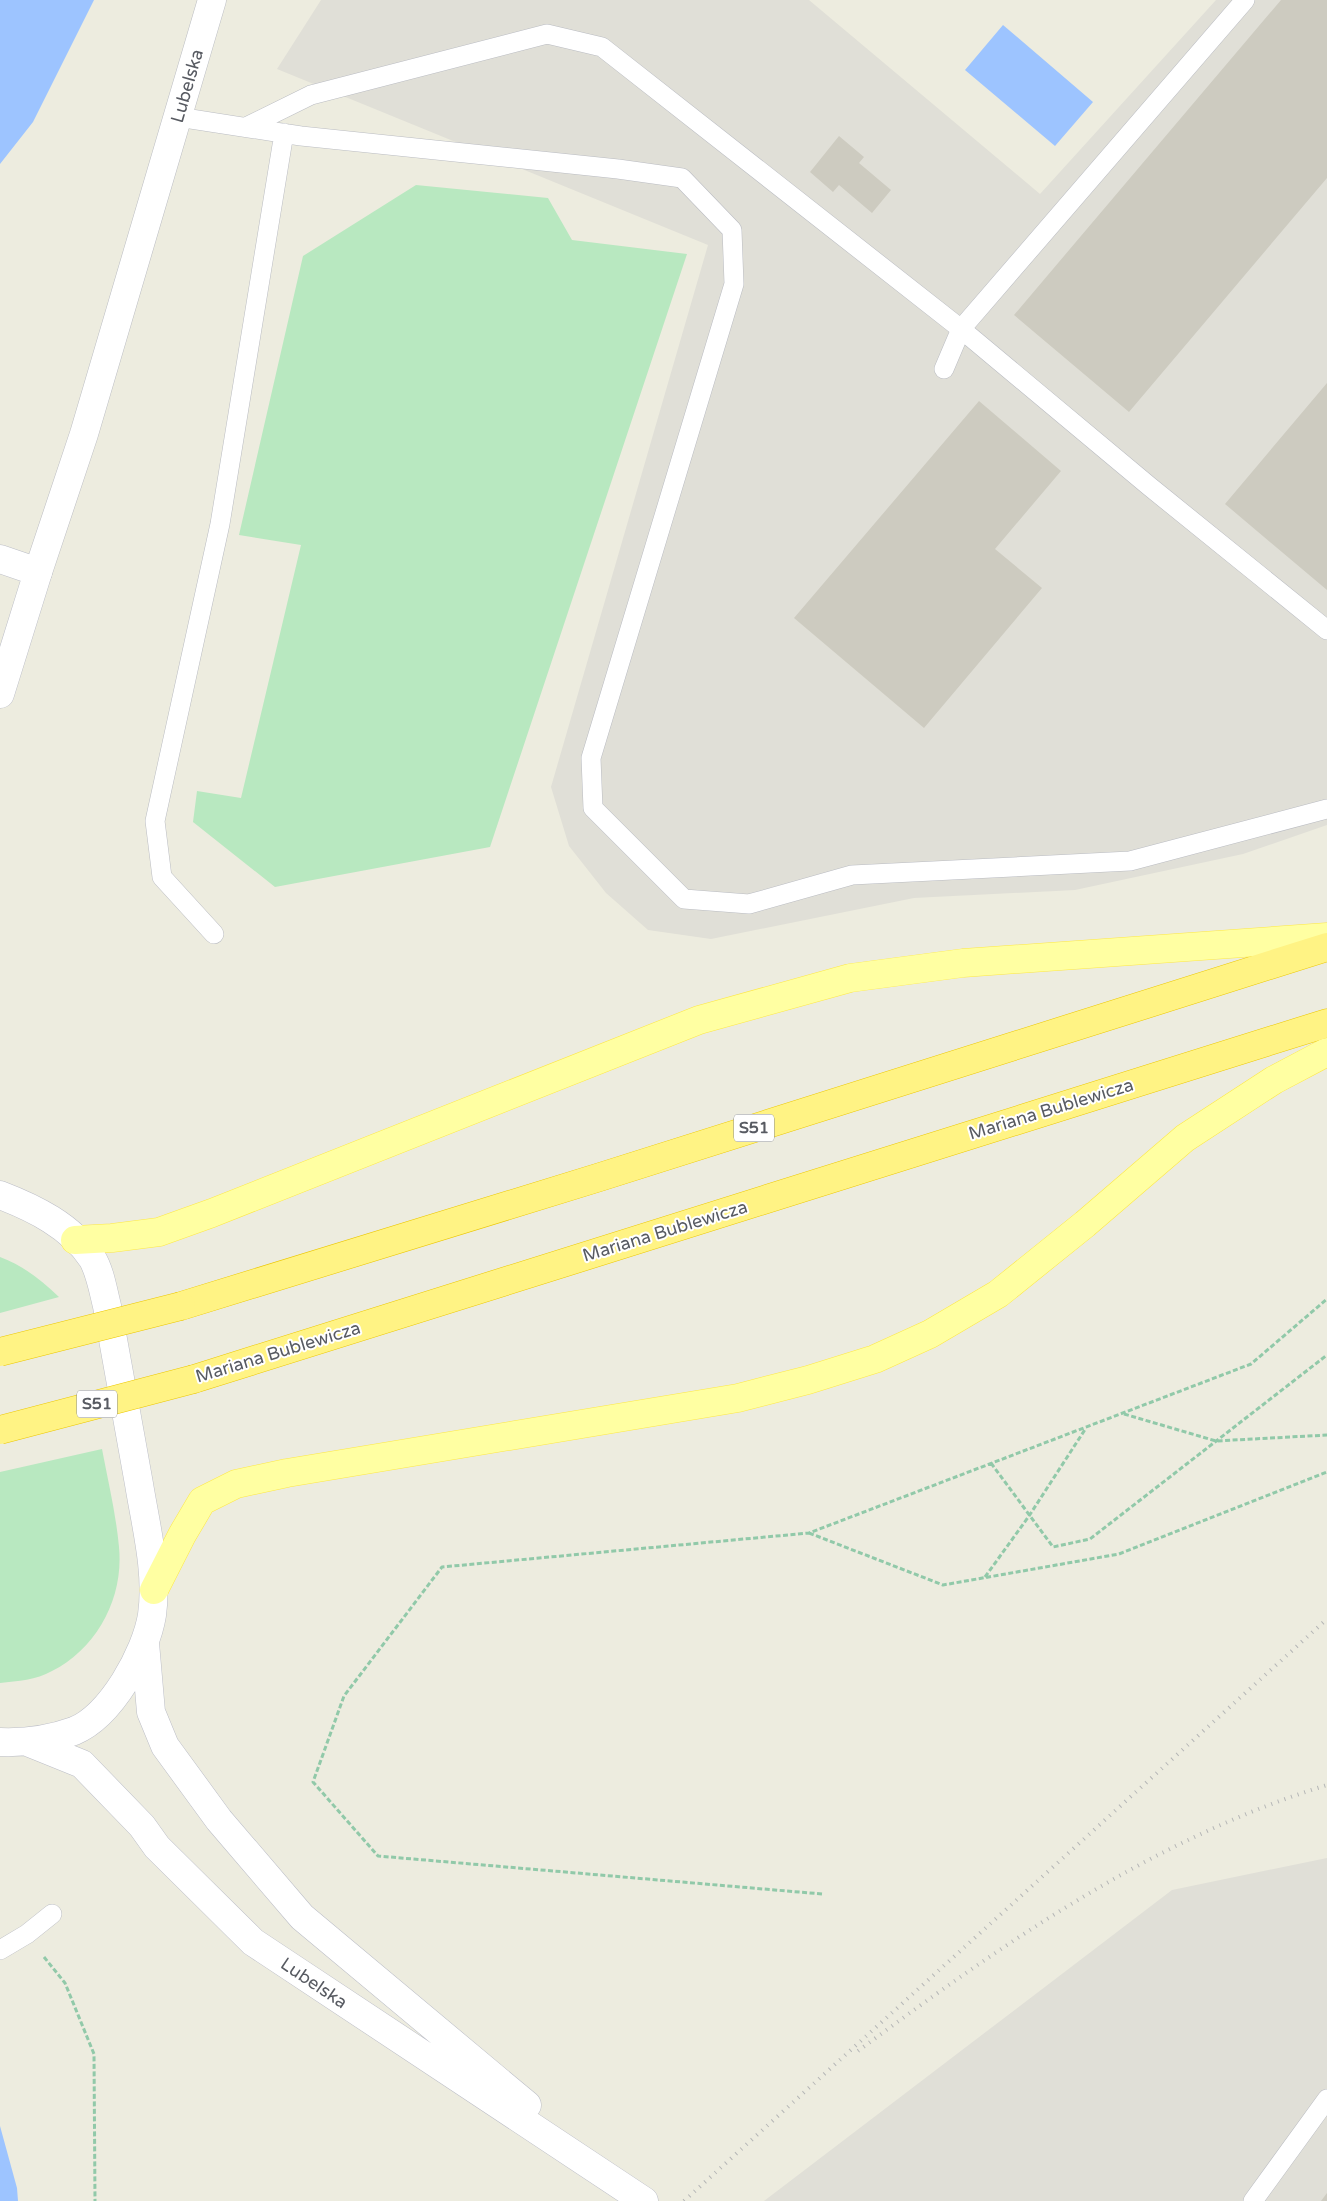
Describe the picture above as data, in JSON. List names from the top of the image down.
{
  "streets": {
    "highway": ["Mariana Bublewicza", "S51"],
    "street": ["Lubelska"]
  }
}
